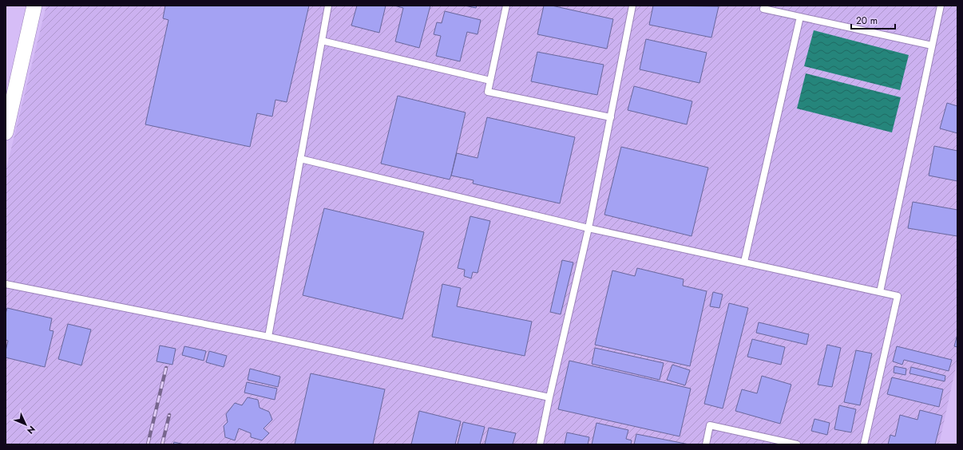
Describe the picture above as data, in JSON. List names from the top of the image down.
{
  "scale_bar": "20 m",
  "north": "bottom right"
}
